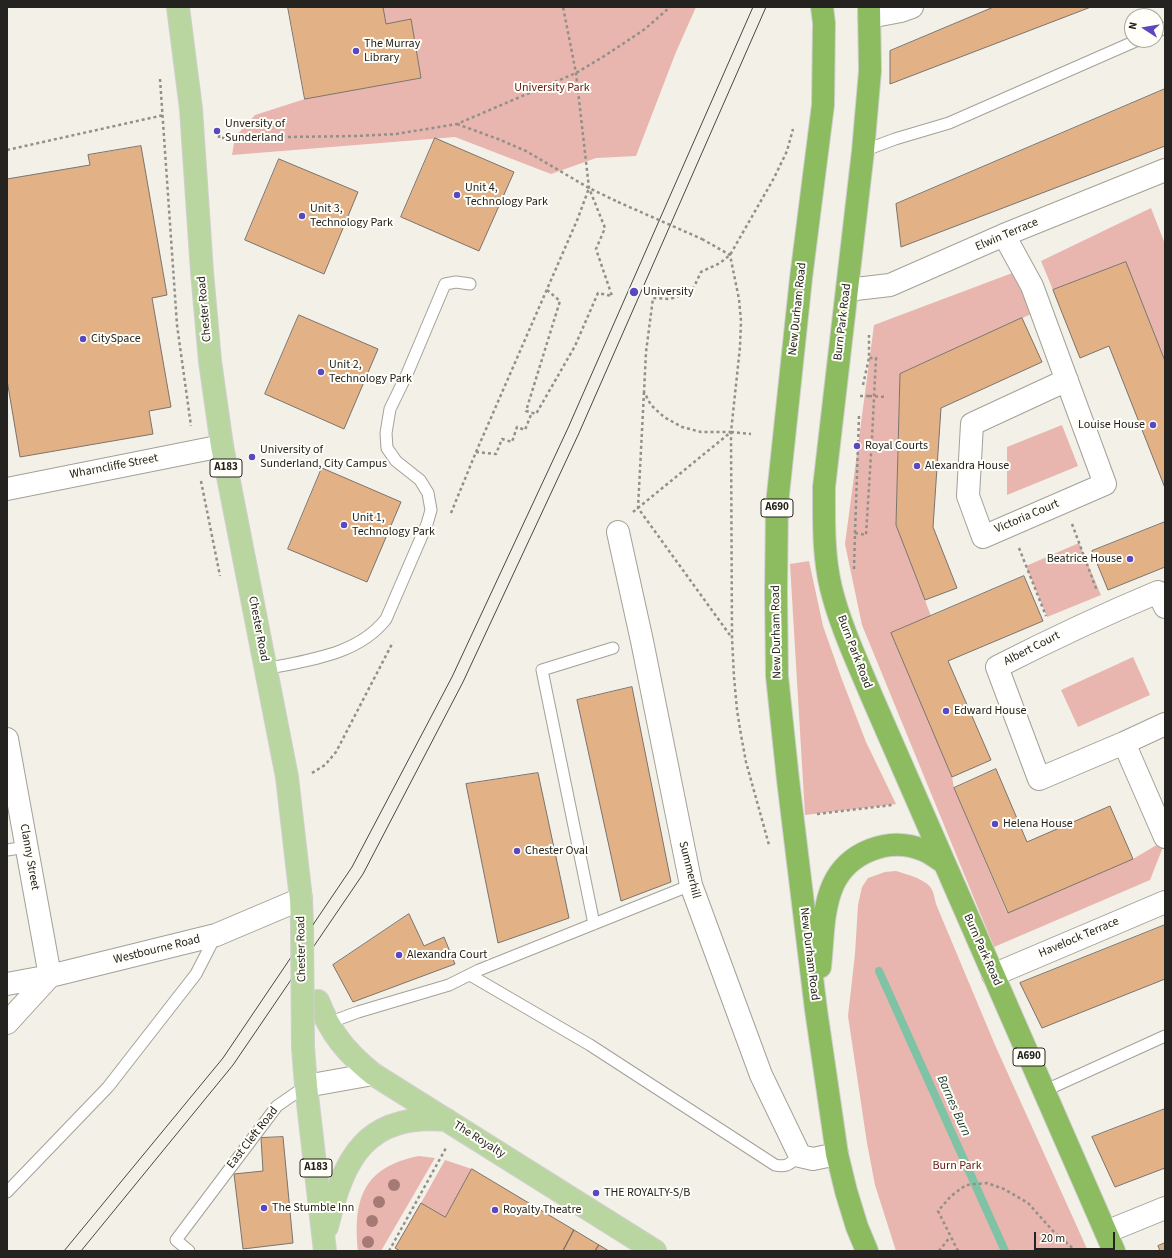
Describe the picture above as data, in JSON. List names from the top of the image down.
{
  "streets": {
    "highway": ["New Durham Road", "Burn Park Road", "A690"],
    "main road": ["Chester Road", "A183", "The Royalty"],
    "street": [
      "Elwin Terrace",
      "Wharncliffe Street",
      "Victoria Court",
      "Albert Court",
      "Clanny Street",
      "Summerhill",
      "Havelock Terrace",
      "Westbourne Road",
      "East Cleft Road"
    ]
  },
  "crossings": [
    ["Elwin Terrace", "Burn Park Road"],
    ["Elwin Terrace", "Victoria Court"],
    ["Chester Road", "Wharncliffe Street"],
    ["Chester Road", "Westbourne Road"],
    ["Chester Road", "East Cleft Road"],
    ["Chester Road", "The Royalty"],
    ["New Durham Road", "A690"],
    ["Burn Park Road", "A690"],
    ["Burn Park Road", "Havelock Terrace"],
    ["Clanny Street", "Westbourne Road"]
  ],
  "water": ["Barnes Burn"],
  "parks": ["University Park", "Burn Park"],
  "places": [
    "The Murray Library",
    "Unversity of Sunderland",
    "Unit 4, Technology Park",
    "Unit 3, Technology Park",
    "University",
    "CitySpace",
    "Unit 2, Technology Park",
    "Louise House",
    "Royal Courts",
    "University of Sunderland, City Campus",
    "Alexandra House",
    "Unit 1, Technology Park",
    "Beatrice House",
    "Edward House",
    "Helena House",
    "Chester Oval",
    "Alexandra Court",
    "THE ROYALTY-S/B",
    "The Stumble Inn",
    "Royalty Theatre"
  ],
  "scale_bar": "20 m",
  "north": "left"
}
